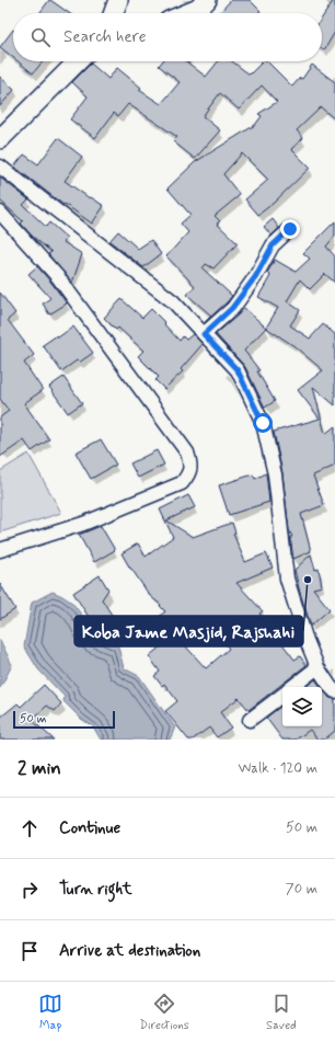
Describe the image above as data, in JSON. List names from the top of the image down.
{
  "places": ["Koba Jame Masjid, Rajshahi"],
  "scale_bar": "50 m",
  "page": {
    "search": "Search here",
    "scale": "50 m",
    "heading": ["2 min", "Walk · 120 m"],
    "list": [
      ["Continue", "50 m"],
      ["Turn right", "70 m"],
      "Arrive at destination"
    ],
    "nav": ["Map", "Directions", "Saved"]
  }
}
